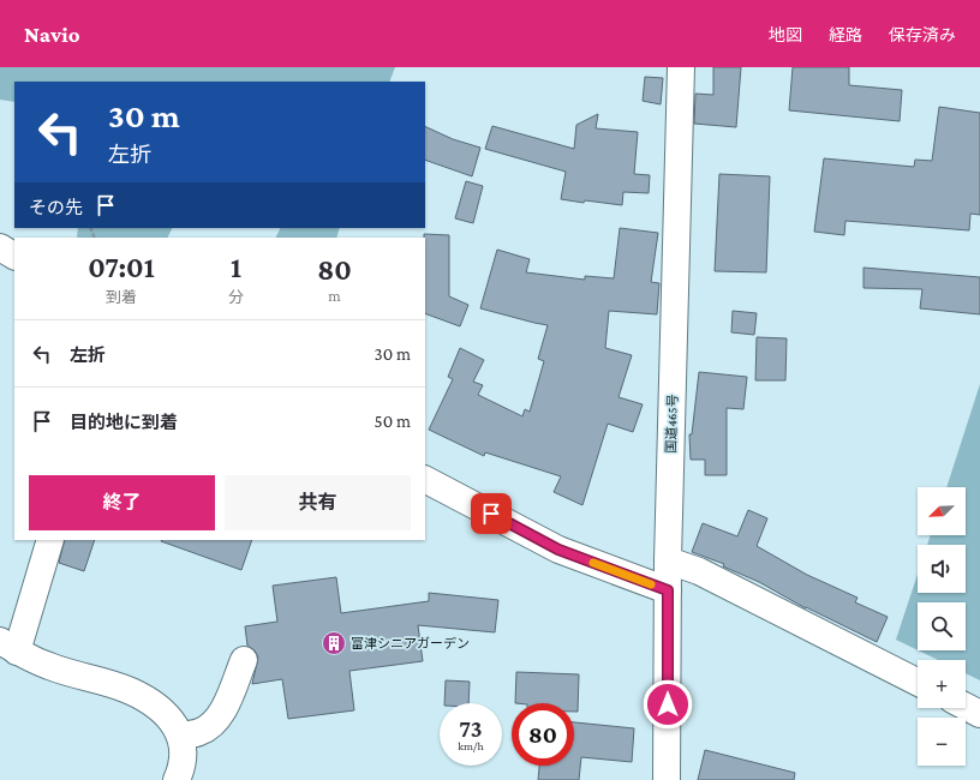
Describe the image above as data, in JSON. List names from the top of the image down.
{
  "streets": {
    "main road": ["国道465号"]
  },
  "places": {
    "building": ["富津シニアガーデン"]
  },
  "north": "bottom left",
  "page": {
    "header": "Navio",
    "nav": ["地図", "経路", "保存済み"],
    "turn": ["30 m", "左折"],
    "then": "その先",
    "eta": [
      "07:01",
      "到着",
      "1",
      "分",
      "80",
      "m"
    ],
    "list": [
      {
        "name": "左折",
        "value": "30 m"
      },
      {
        "name": "目的地に到着",
        "value": "50 m"
      }
    ],
    "buttons": ["終了", "共有"],
    "map_buttons": ["+", "−"],
    "speed": "73 km/h",
    "limit": "80"
  }
}
